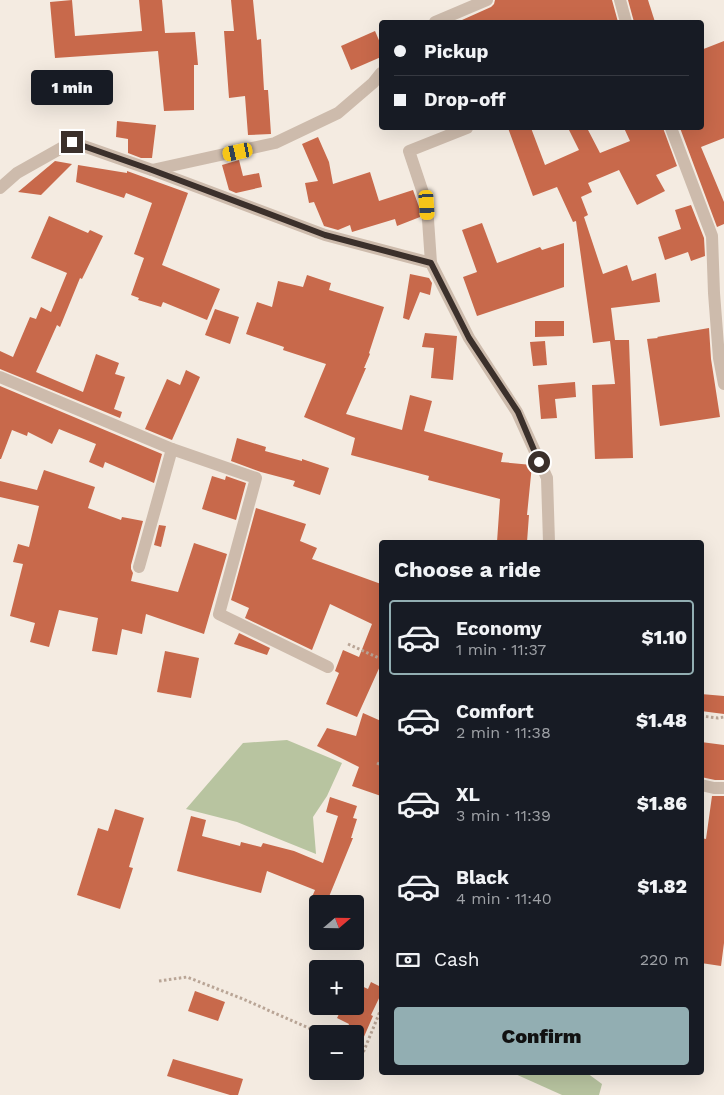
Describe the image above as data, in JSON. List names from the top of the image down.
{
  "north": "right",
  "page": {
    "banner": ["Pickup", "Drop-off"],
    "bubble": "1 min",
    "heading": "Choose a ride",
    "list": [
      {
        "name": "Economy",
        "note": "1 min · 11:37",
        "value": "$1.10"
      },
      {
        "name": "Comfort",
        "note": "2 min · 11:38",
        "value": "$1.48"
      },
      {
        "name": "XL",
        "note": "3 min · 11:39",
        "value": "$1.86"
      },
      {
        "name": "Black",
        "note": "4 min · 11:40",
        "value": "$1.82"
      }
    ],
    "map_buttons": ["+", "−"],
    "pay": ["Cash", "220 m"],
    "buttons": "Confirm"
  }
}
